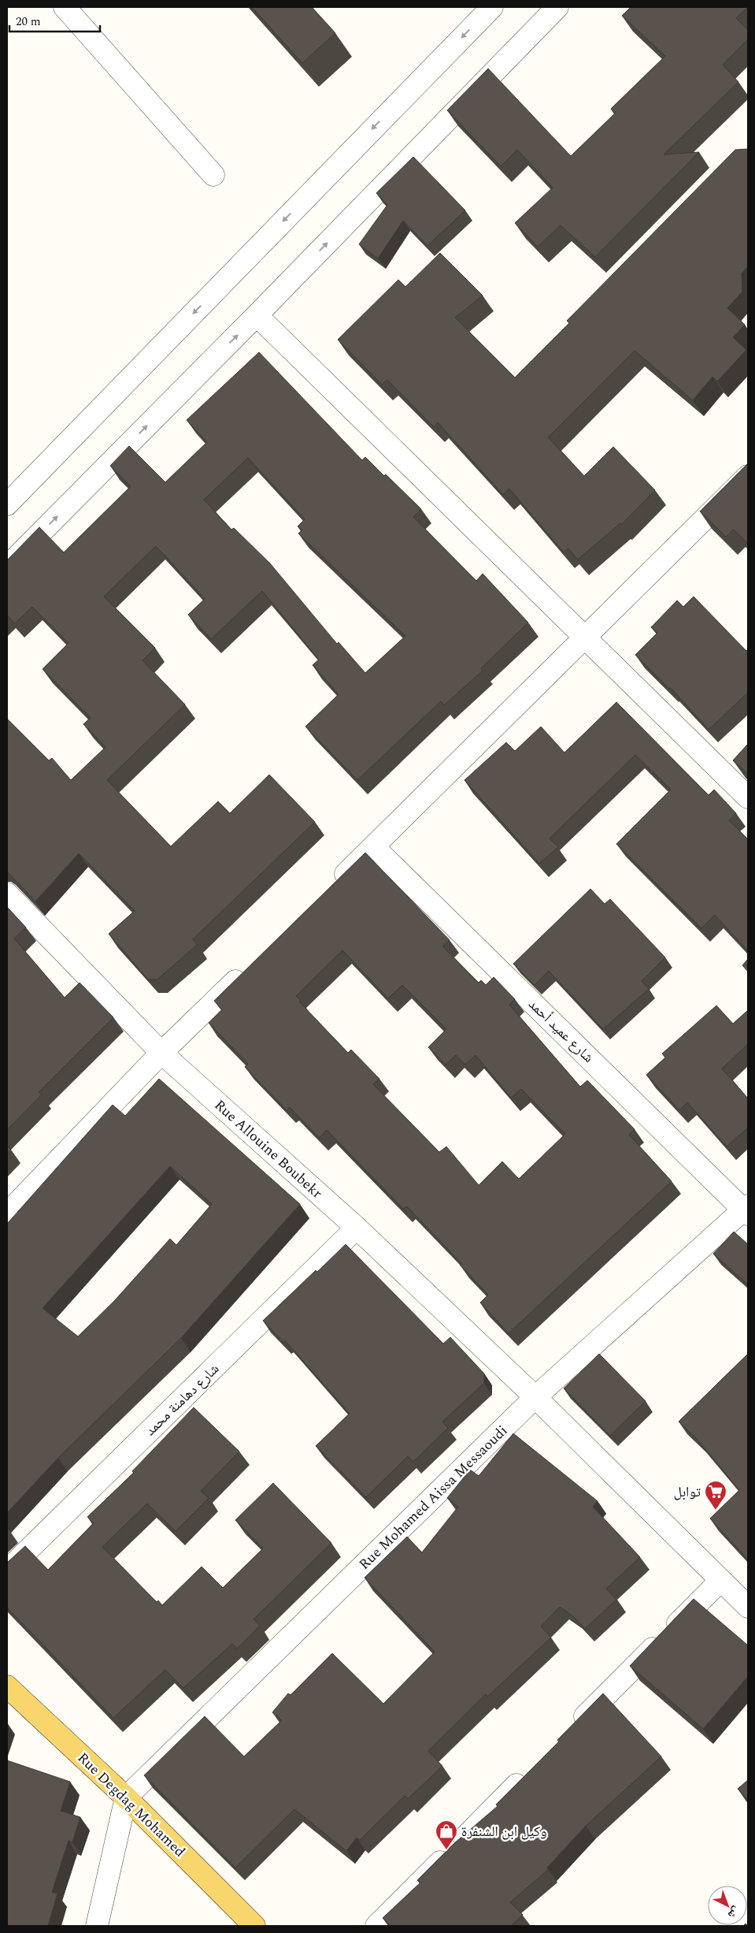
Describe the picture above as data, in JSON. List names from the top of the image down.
{
  "streets": {
    "main road": ["Rue Degdag Mohamed"],
    "street": [
      "شارع عميد أحمد",
      "Rue Allouine Boubekr",
      "شارع دهامنة محمد",
      "Rue Mohamed Aissa Messaoudi"
    ]
  },
  "crossings": [
    ["شارع عميد أحمد", "Rue Mohamed Aissa Messaoudi"],
    ["Rue Allouine Boubekr", "شارع دهامنة محمد"],
    ["Rue Allouine Boubekr", "Rue Mohamed Aissa Messaoudi"],
    ["Rue Mohamed Aissa Messaoudi", "Rue Degdag Mohamed"]
  ],
  "places": {
    "supermarket": ["توابل"],
    "shop": ["وكيل ابن الشنفرة"]
  },
  "scale_bar": "20 m",
  "north": "bottom right"
}
